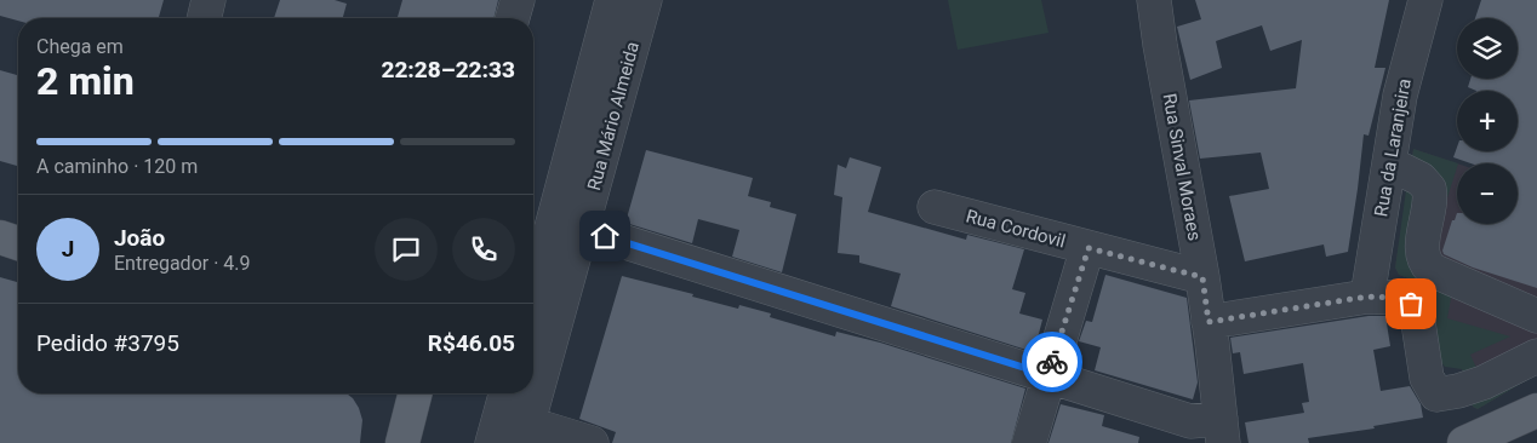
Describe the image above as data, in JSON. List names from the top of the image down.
{
  "streets": {
    "street": [
      "Rua Mário Almeida",
      "Rua da Laranjeira",
      "Rua Sinval Moraes",
      "Rua Cordovil"
    ]
  },
  "crossings": [
    ["Rua Sinval Moraes", "Rua Cordovil"]
  ],
  "page": {
    "map_buttons": ["+", "−"],
    "heading": ["2 min", "Chega em", "22:28–22:33"],
    "panel": [
      "João",
      "Entregador · 4.9",
      "Pedido #3795",
      "R$46.05"
    ],
    "bar": "A caminho · 120 m",
    "round": "J"
  }
}
